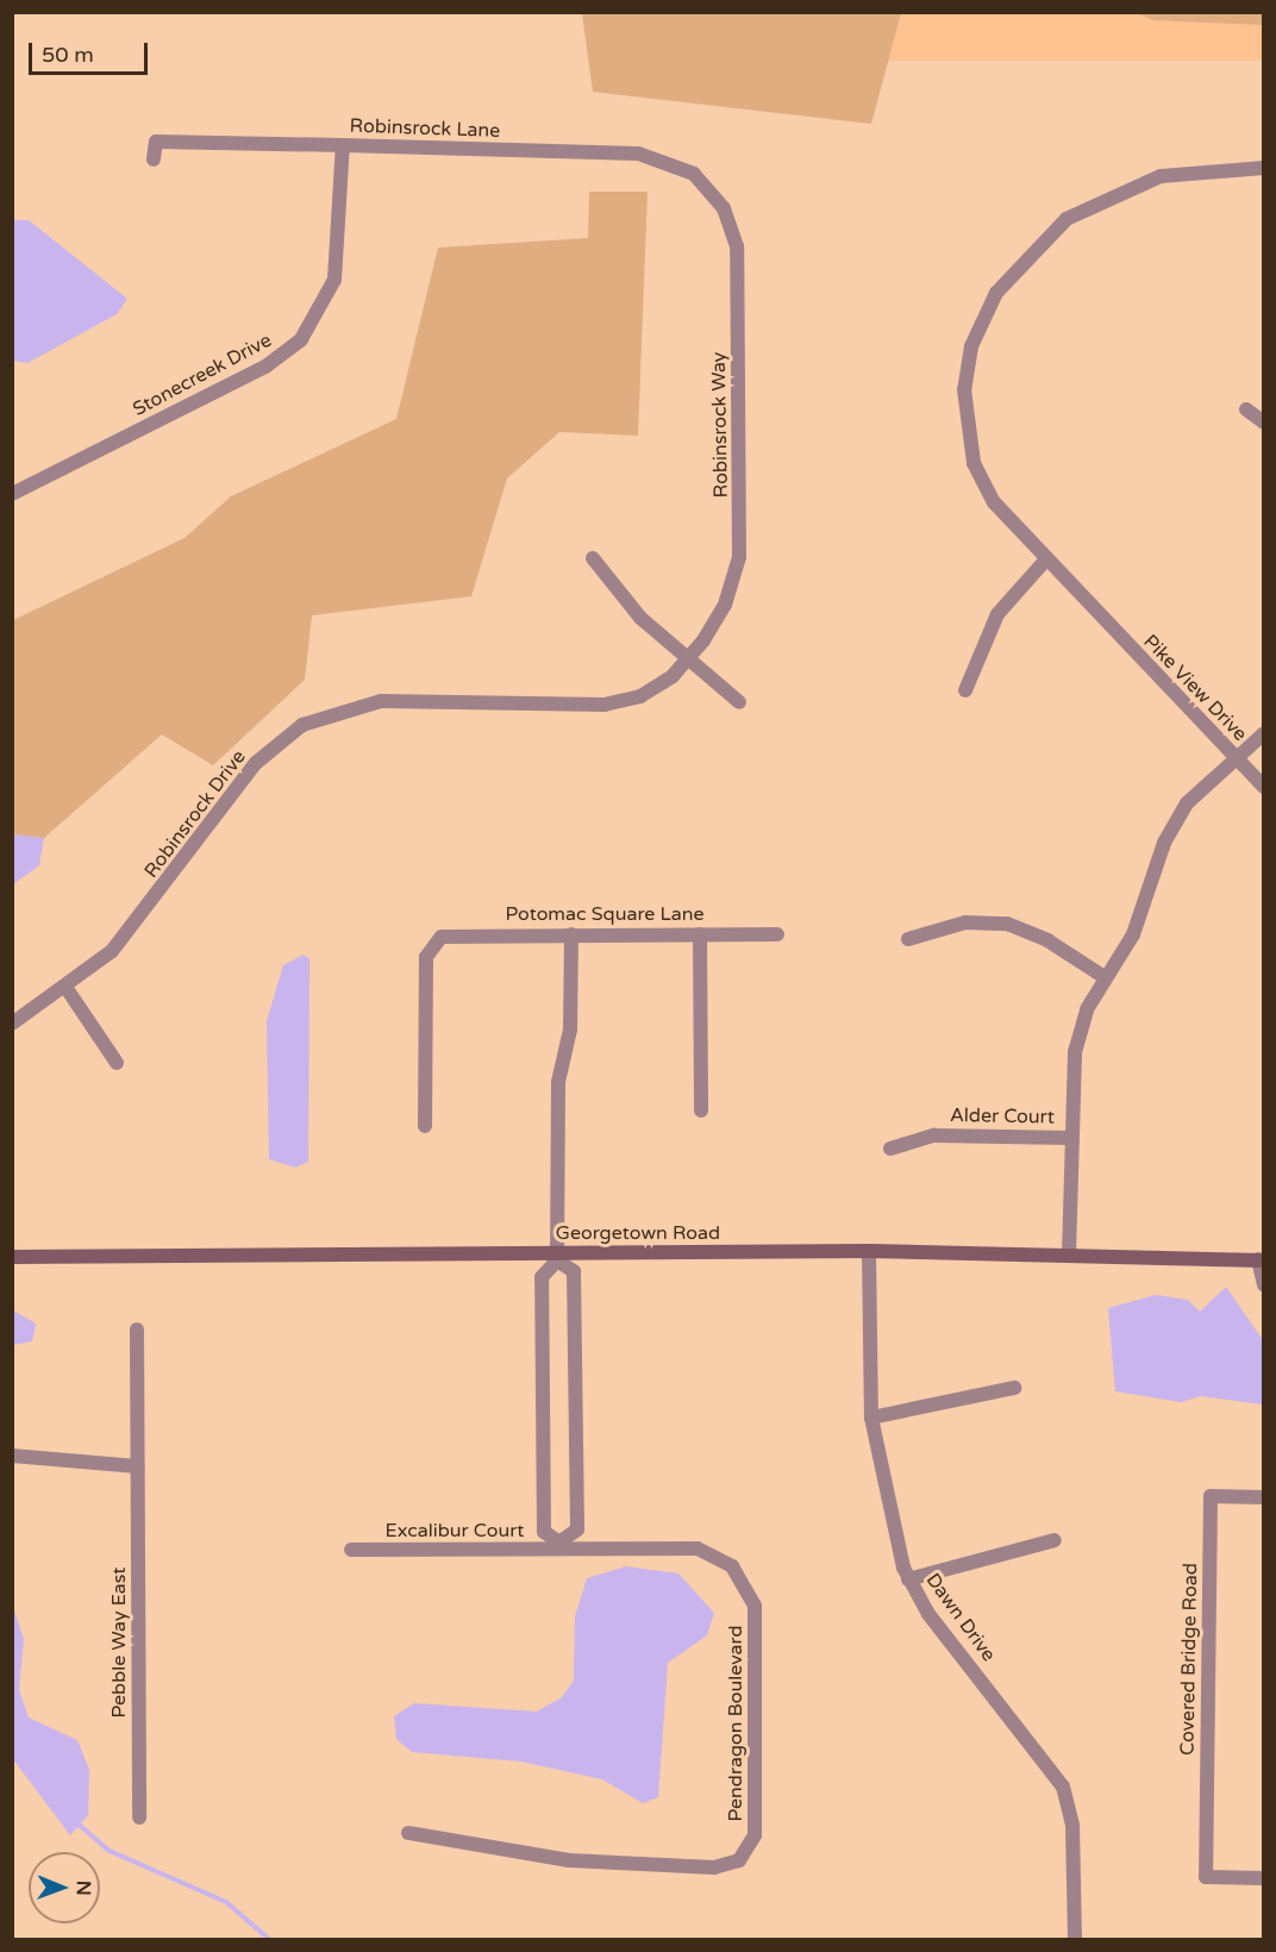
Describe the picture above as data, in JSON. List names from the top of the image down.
{
  "streets": {
    "main road": ["Georgetown Road"],
    "street": [
      "Robinsrock Lane",
      "Stonecreek Drive",
      "Robinsrock Way",
      "Pike View Drive",
      "Robinsrock Drive",
      "Potomac Square Lane",
      "Alder Court",
      "Excalibur Court",
      "Dawn Drive",
      "Pebble Way East",
      "Covered Bridge Road",
      "Pendragon Boulevard"
    ]
  },
  "crossings": [
    ["Robinsrock Lane", "Stonecreek Drive"],
    ["Robinsrock Lane", "Robinsrock Way"],
    ["Robinsrock Way", "Robinsrock Drive"],
    ["Pike View Drive", "Alder Court"],
    ["Pike View Drive", "Georgetown Road"],
    ["Georgetown Road", "Dawn Drive"],
    ["Excalibur Court", "Pendragon Boulevard"]
  ],
  "scale_bar": "50 m",
  "north": "right"
}
